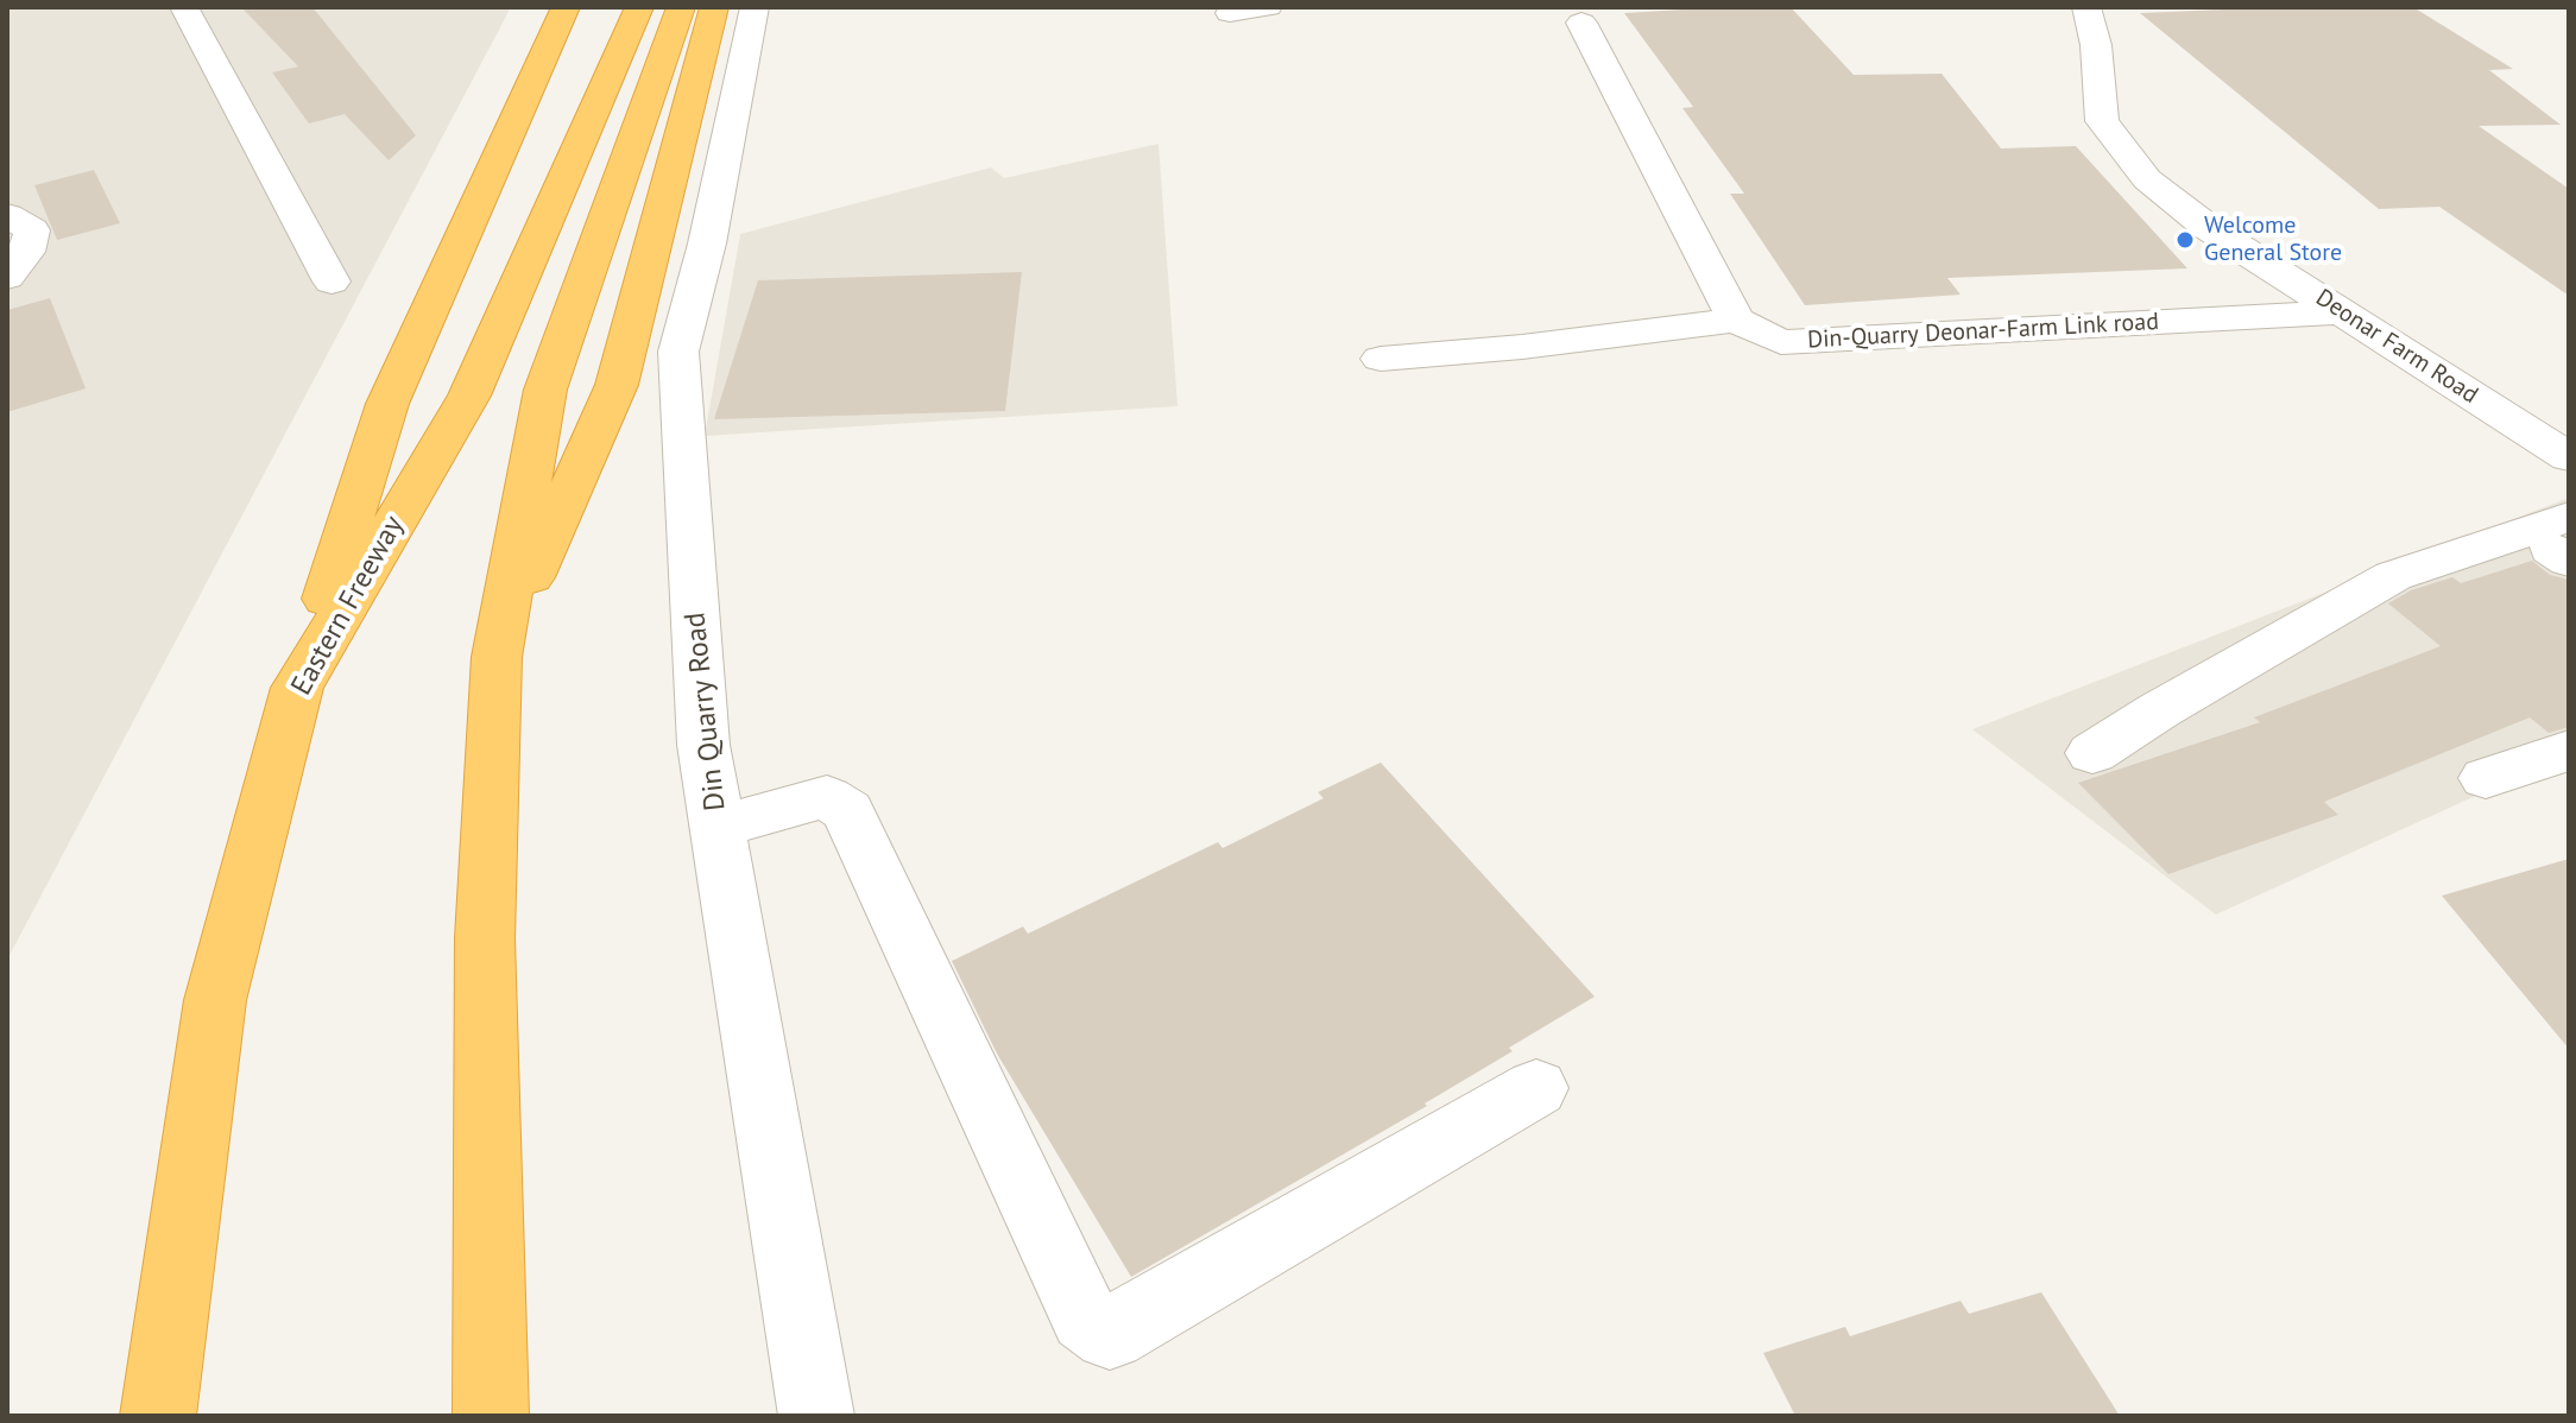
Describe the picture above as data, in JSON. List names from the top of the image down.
{
  "streets": {
    "highway": ["Eastern Freeway"],
    "street": ["Din-Quarry Deonar-Farm Link road", "Deonar Farm Road", "Din Quarry Road"]
  },
  "crossings": [
    ["Din-Quarry Deonar-Farm Link road", "Deonar Farm Road"]
  ],
  "places": ["Welcome General Store"]
}
